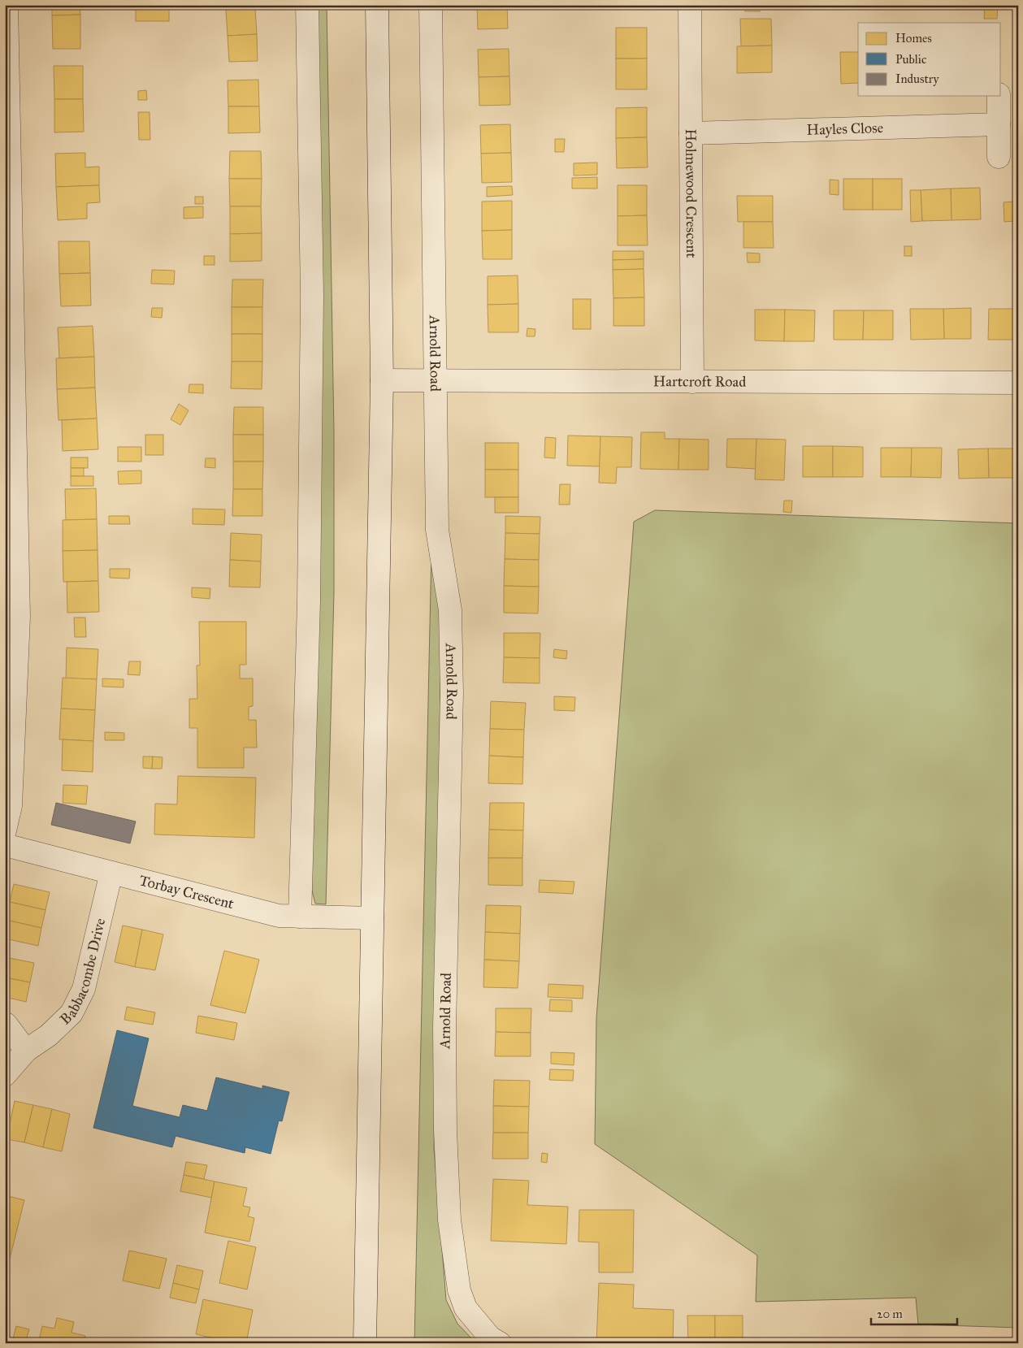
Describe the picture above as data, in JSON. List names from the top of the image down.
{
  "streets": {
    "street": [
      "Hayles Close",
      "Holmewood Crescent",
      "Arnold Road",
      "Hartcroft Road",
      "Torbay Crescent",
      "Babbacombe Drive"
    ]
  },
  "crossings": [
    ["Hayles Close", "Holmewood Crescent"],
    ["Holmewood Crescent", "Hartcroft Road"],
    ["Arnold Road", "Hartcroft Road"],
    ["Torbay Crescent", "Babbacombe Drive"]
  ],
  "legend": ["Homes", "Public", "Industry"],
  "scale_bar": "20 m"
}
